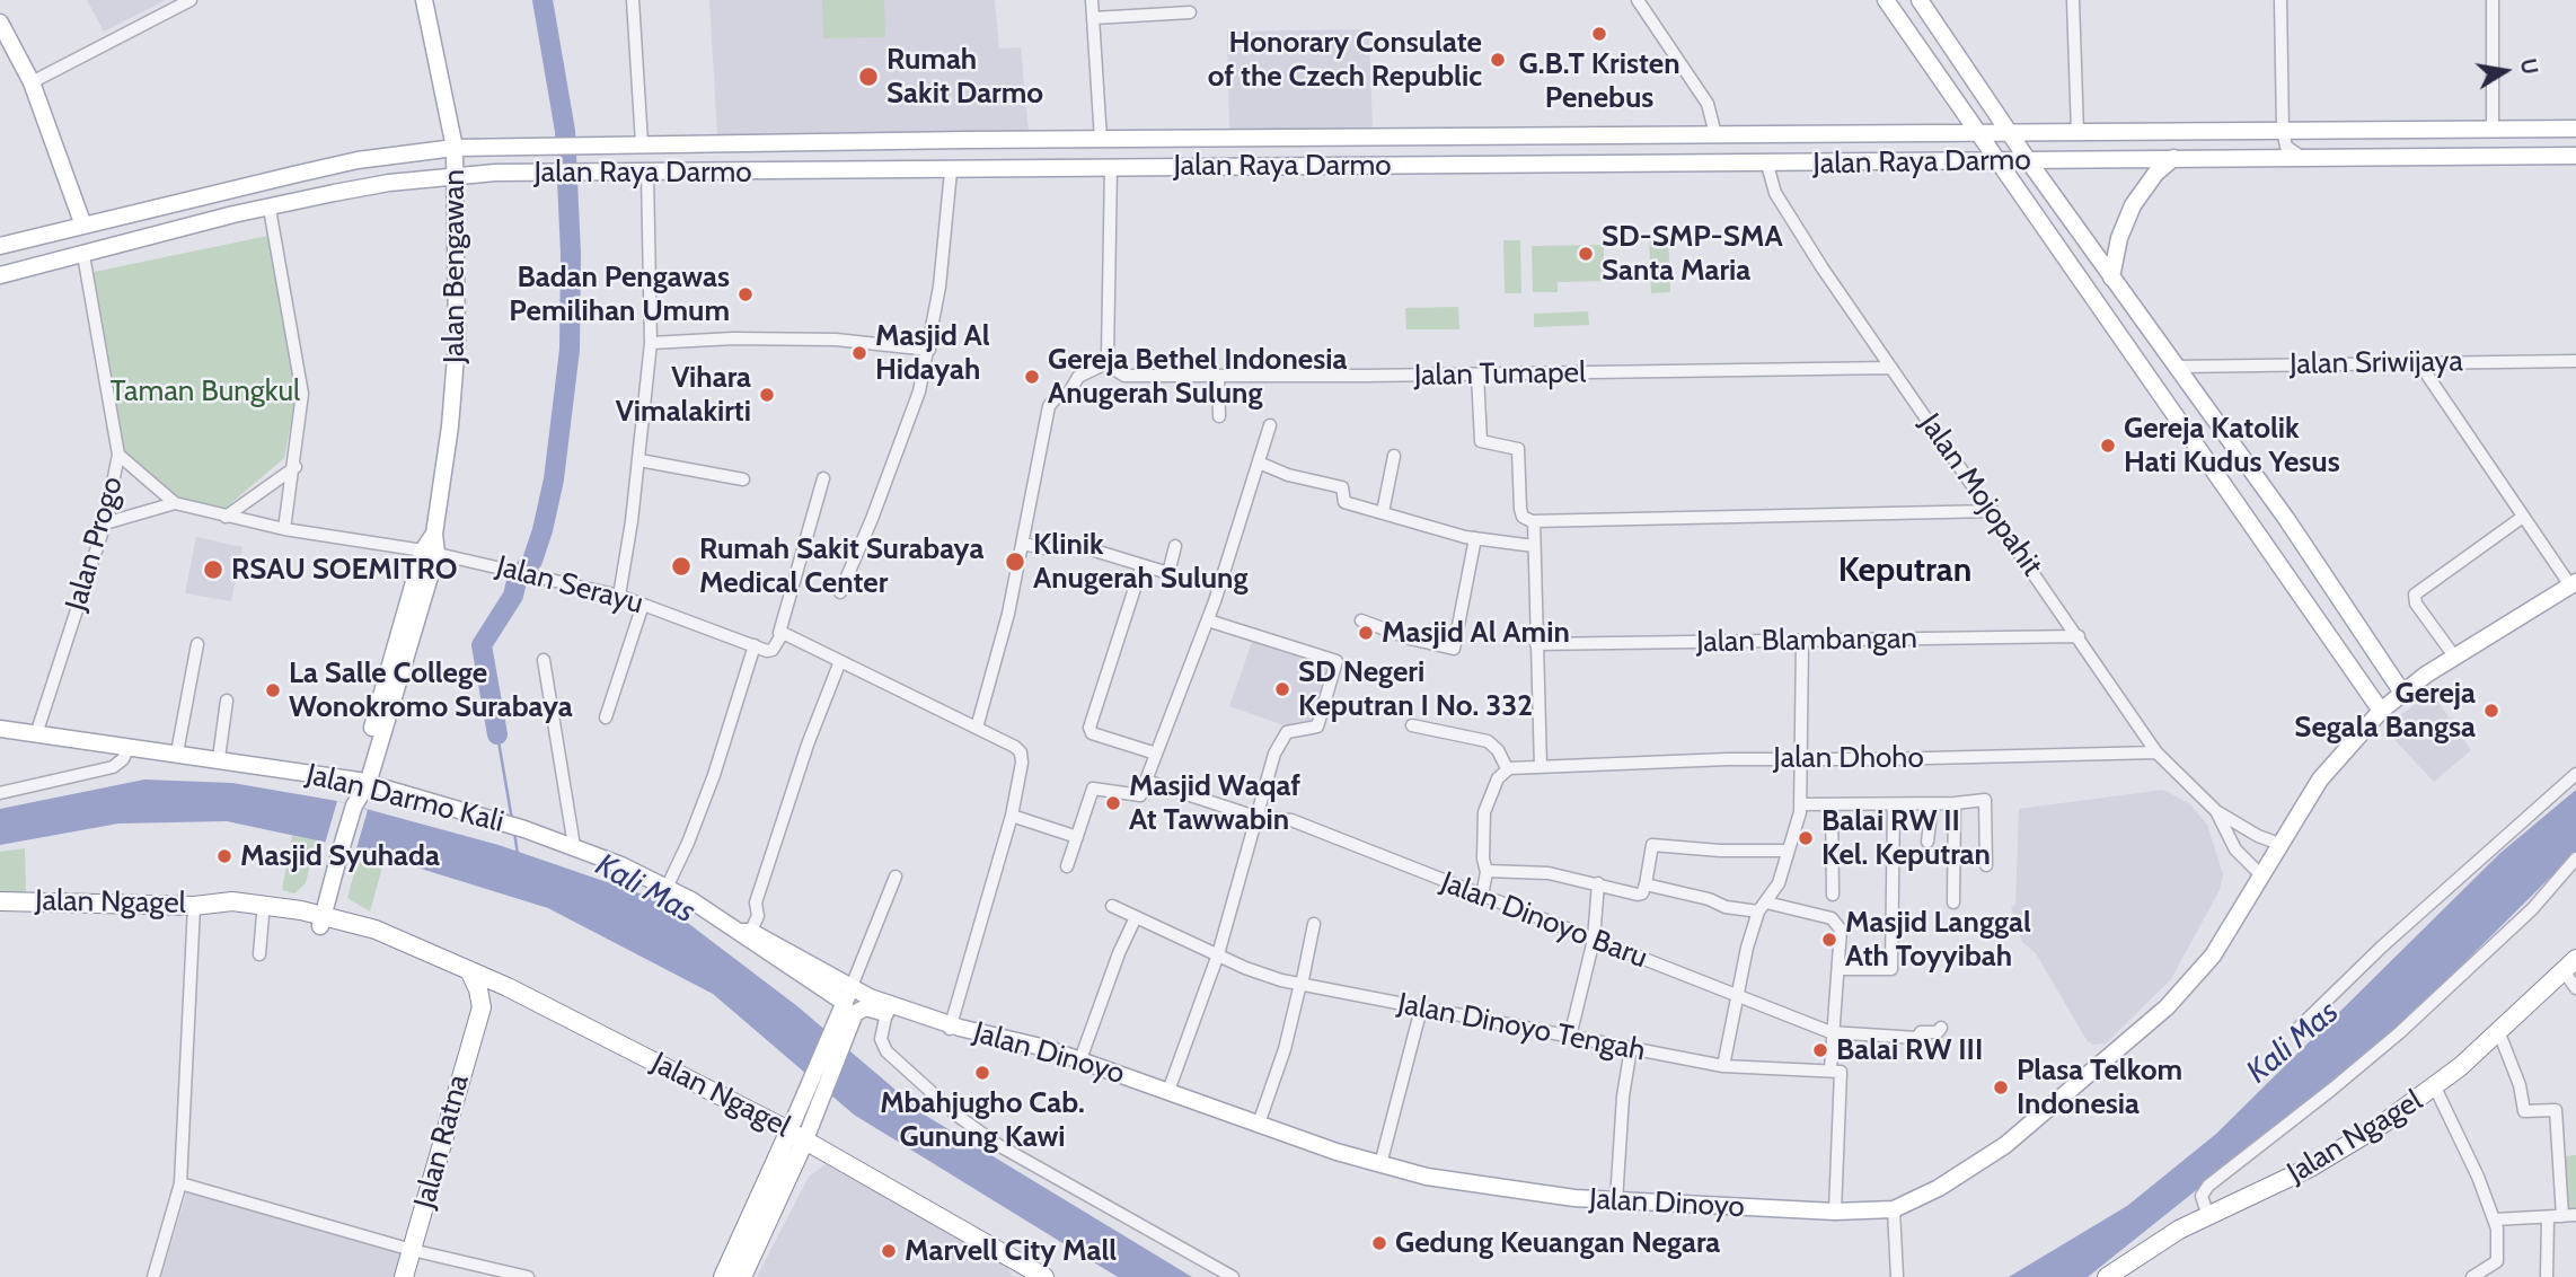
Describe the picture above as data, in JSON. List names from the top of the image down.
{
  "streets": {
    "highway": ["Jalan Ngagel", "Jalan Ratna"],
    "main road": [
      "Jalan Raya Darmo",
      "Jalan Bengawan",
      "Jalan Darmo Kali",
      "Jalan Dinoyo"
    ],
    "street": [
      "Jalan Sriwijaya",
      "Jalan Tumapel",
      "Jalan Mojopahit",
      "Jalan Progo",
      "Jalan Serayu",
      "Jalan Blambangan",
      "Jalan Dhoho",
      "Jalan Dinoyo Baru",
      "Jalan Dinoyo Tengah"
    ]
  },
  "crossings": [
    ["Jalan Raya Darmo", "Jalan Bengawan"],
    ["Jalan Raya Darmo", "Jalan Mojopahit"],
    ["Jalan Raya Darmo", "Jalan Progo"],
    ["Jalan Bengawan", "Jalan Serayu"],
    ["Jalan Bengawan", "Jalan Darmo Kali"],
    ["Jalan Bengawan", "Jalan Ngagel"],
    ["Jalan Tumapel", "Jalan Mojopahit"],
    ["Jalan Mojopahit", "Jalan Blambangan"],
    ["Jalan Mojopahit", "Jalan Dhoho"],
    ["Jalan Mojopahit", "Jalan Dinoyo"],
    ["Jalan Progo", "Jalan Serayu"],
    ["Jalan Progo", "Jalan Darmo Kali"],
    ["Jalan Darmo Kali", "Jalan Dinoyo"]
  ],
  "districts": ["Keputran"],
  "water": ["Kali Mas"],
  "parks": ["Taman Bungkul"],
  "places": [
    "G.B.T Kristen Penebus",
    "Honorary Consulate of the Czech Republic",
    "Rumah Sakit Darmo",
    "SD-SMP-SMA Santa Maria",
    "Badan Pengawas Pemilihan Umum",
    "Masjid Al Hidayah",
    "Gereja Bethel Indonesia Anugerah Sulung",
    "Vihara Vimalakirti",
    "Gereja Katolik Hati Kudus Yesus",
    "Klinik Anugerah Sulung",
    "Rumah Sakit Surabaya Medical Center",
    "RSAU SOEMITRO",
    "Masjid Al Amin",
    "SD Negeri Keputran I No. 332",
    "La Salle College Wonokromo Surabaya",
    "Gereja Segala Bangsa",
    "Masjid Waqaf At Tawwabin",
    "Balai RW II Kel. Keputran",
    "Masjid Syuhada",
    "Masjid Langgal Ath Toyyibah",
    "Balai RW III",
    "Mbahjugho Cab. Gunung Kawi",
    "Plasa Telkom Indonesia",
    "Gedung Keuangan Negara",
    "Marvell City Mall"
  ],
  "north": "right"
}
